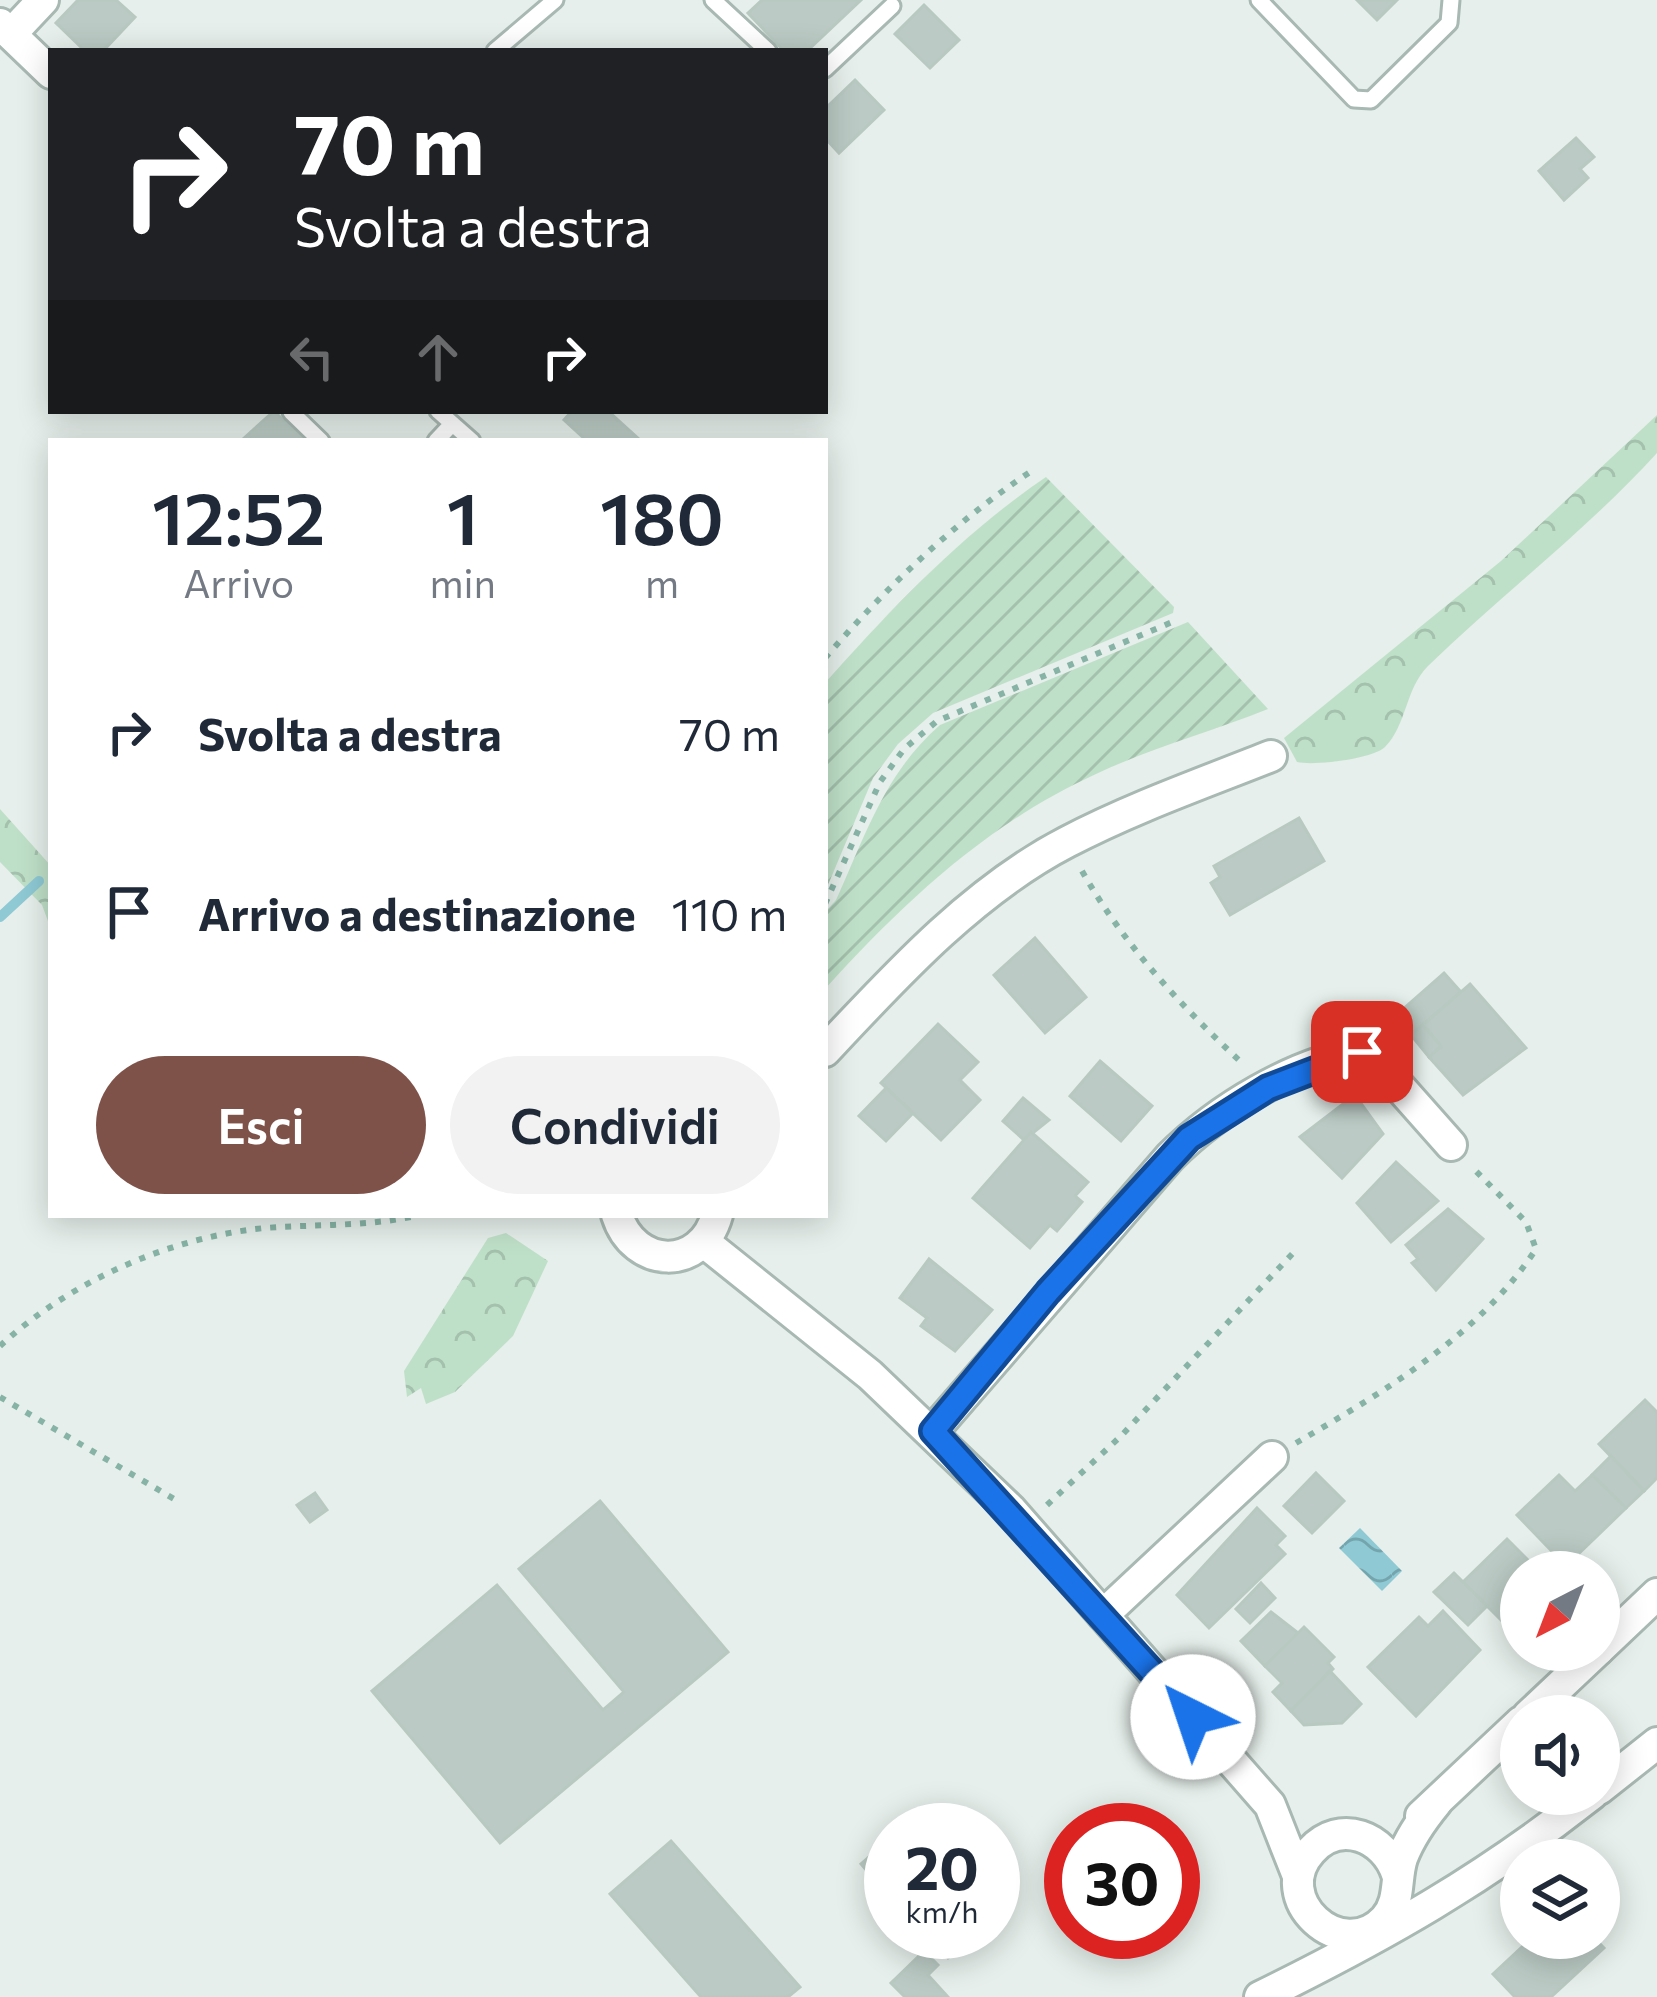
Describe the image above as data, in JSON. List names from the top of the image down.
{
  "north": "bottom left",
  "page": {
    "turn": ["70 m", "Svolta a destra"],
    "eta": [
      "12:52",
      "Arrivo",
      "1",
      "min",
      "180",
      "m"
    ],
    "list": [
      {
        "name": "Svolta a destra",
        "value": "70 m"
      },
      {
        "name": "Arrivo a destinazione",
        "value": "110 m"
      }
    ],
    "buttons": ["Esci", "Condividi"],
    "speed": "20 km/h",
    "limit": "30"
  }
}
